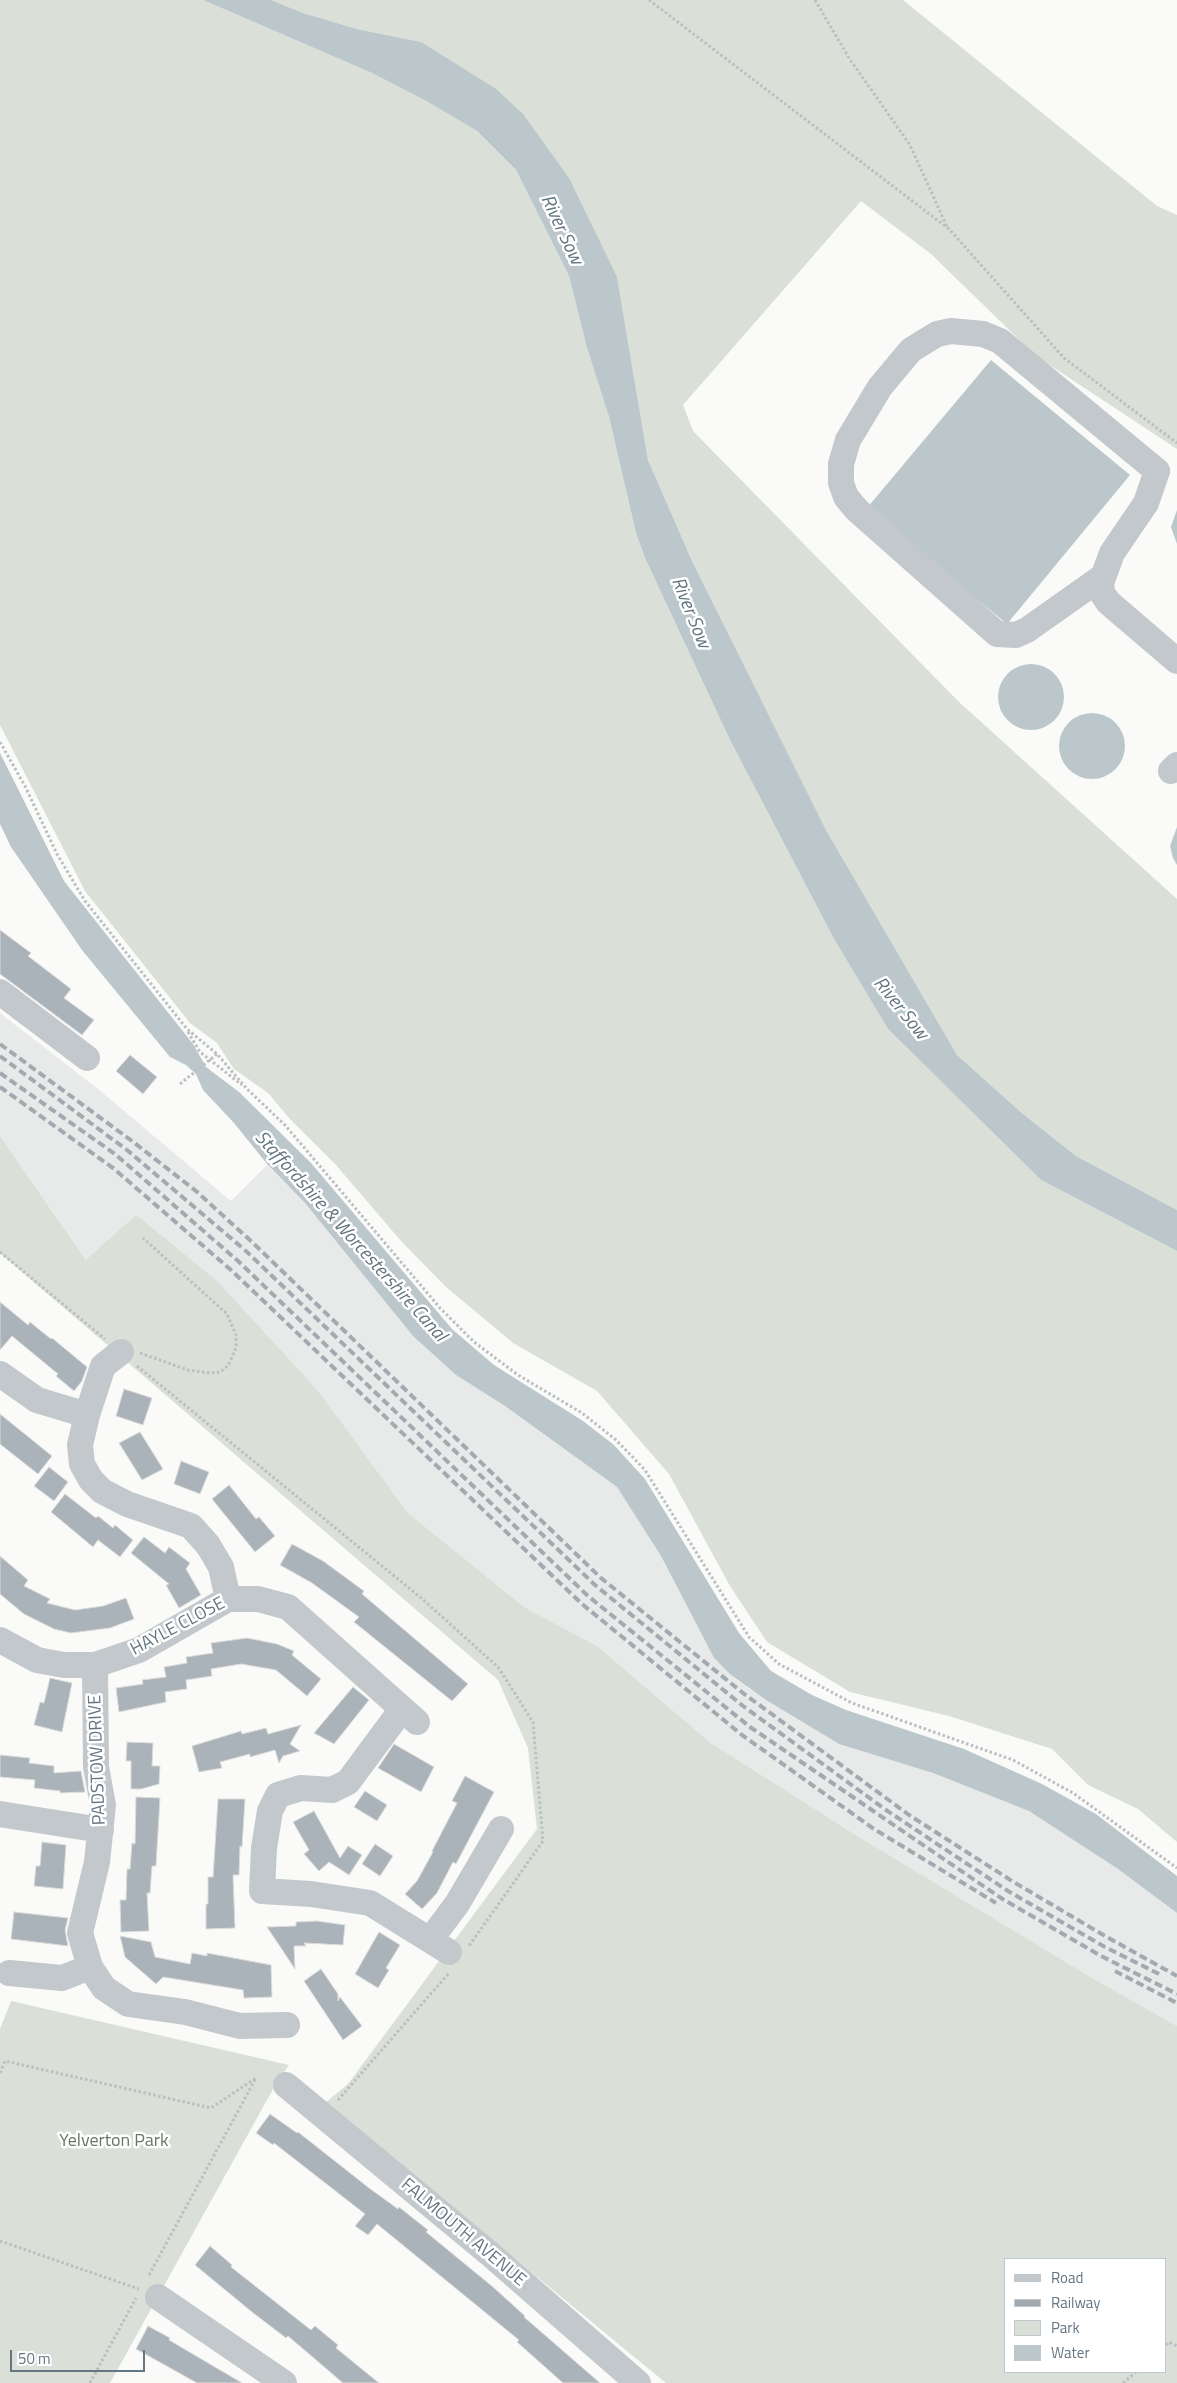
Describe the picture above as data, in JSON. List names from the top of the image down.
{
  "streets": {
    "street": ["HAYLE CLOSE", "PADSTOW DRIVE", "FALMOUTH AVENUE"]
  },
  "crossings": [
    ["HAYLE CLOSE", "PADSTOW DRIVE"]
  ],
  "water": ["River Sow", "Staffordshire & Worcestershire Canal"],
  "parks": ["Yelverton Park"],
  "legend": [
    "Road",
    "Railway",
    "Park",
    "Water"
  ],
  "scale_bar": "50 m"
}
